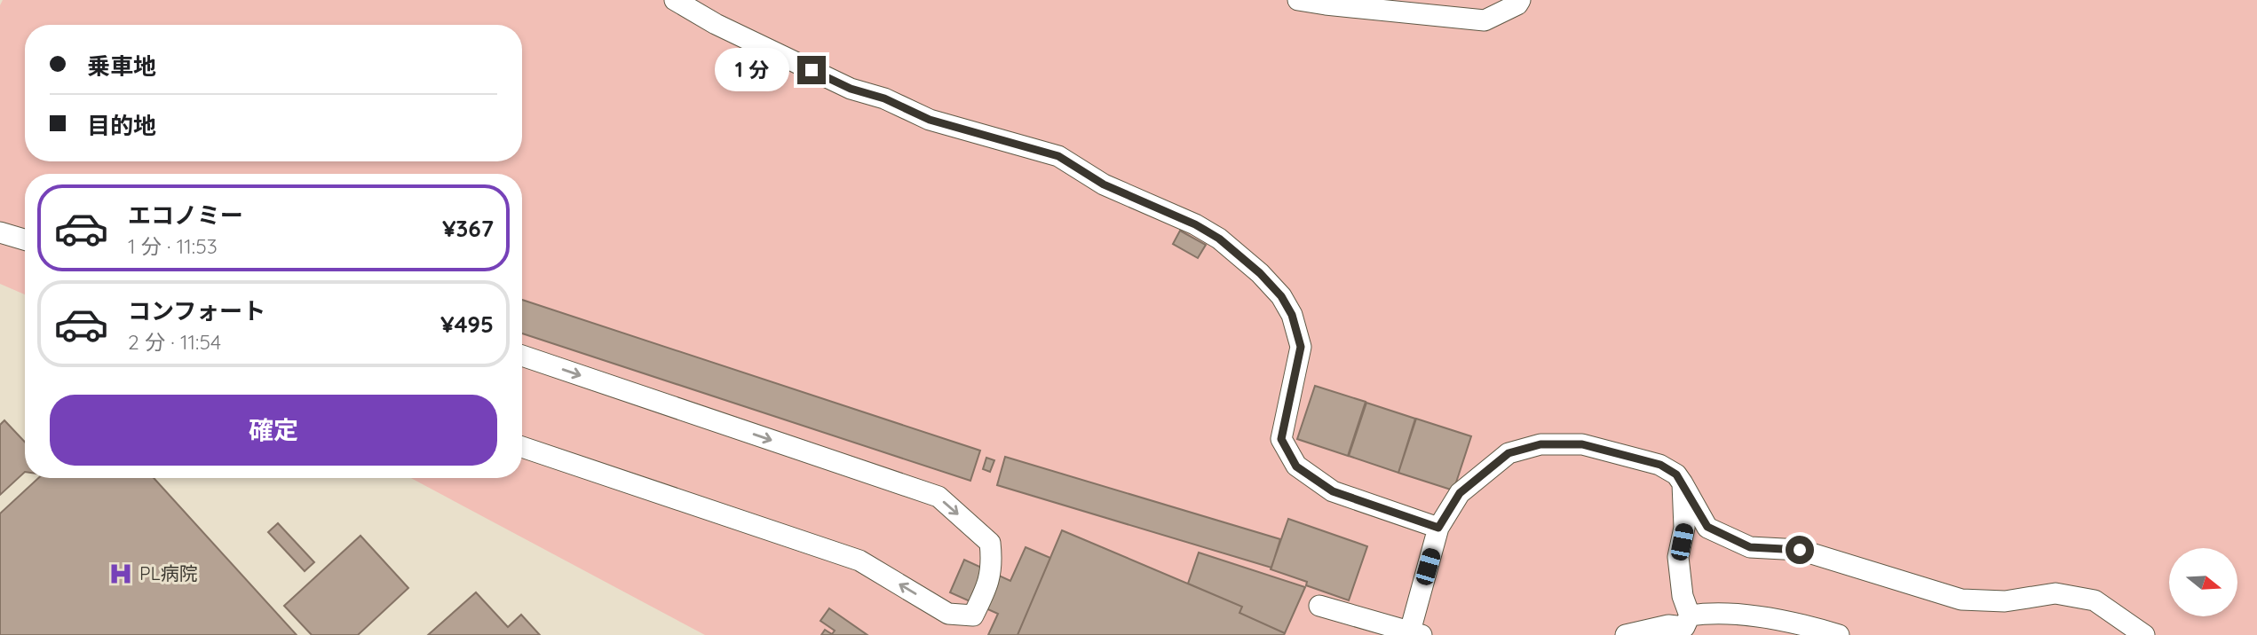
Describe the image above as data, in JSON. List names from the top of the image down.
{
  "places": {
    "hospital": ["PL病院"]
  },
  "north": "right",
  "page": {
    "banner": ["乗車地", "目的地"],
    "bubble": "1 分",
    "list": [
      {
        "name": "エコノミー",
        "note": "1 分 · 11:53",
        "value": "¥367"
      },
      {
        "name": "コンフォート",
        "note": "2 分 · 11:54",
        "value": "¥495"
      }
    ],
    "buttons": "確定"
  }
}
